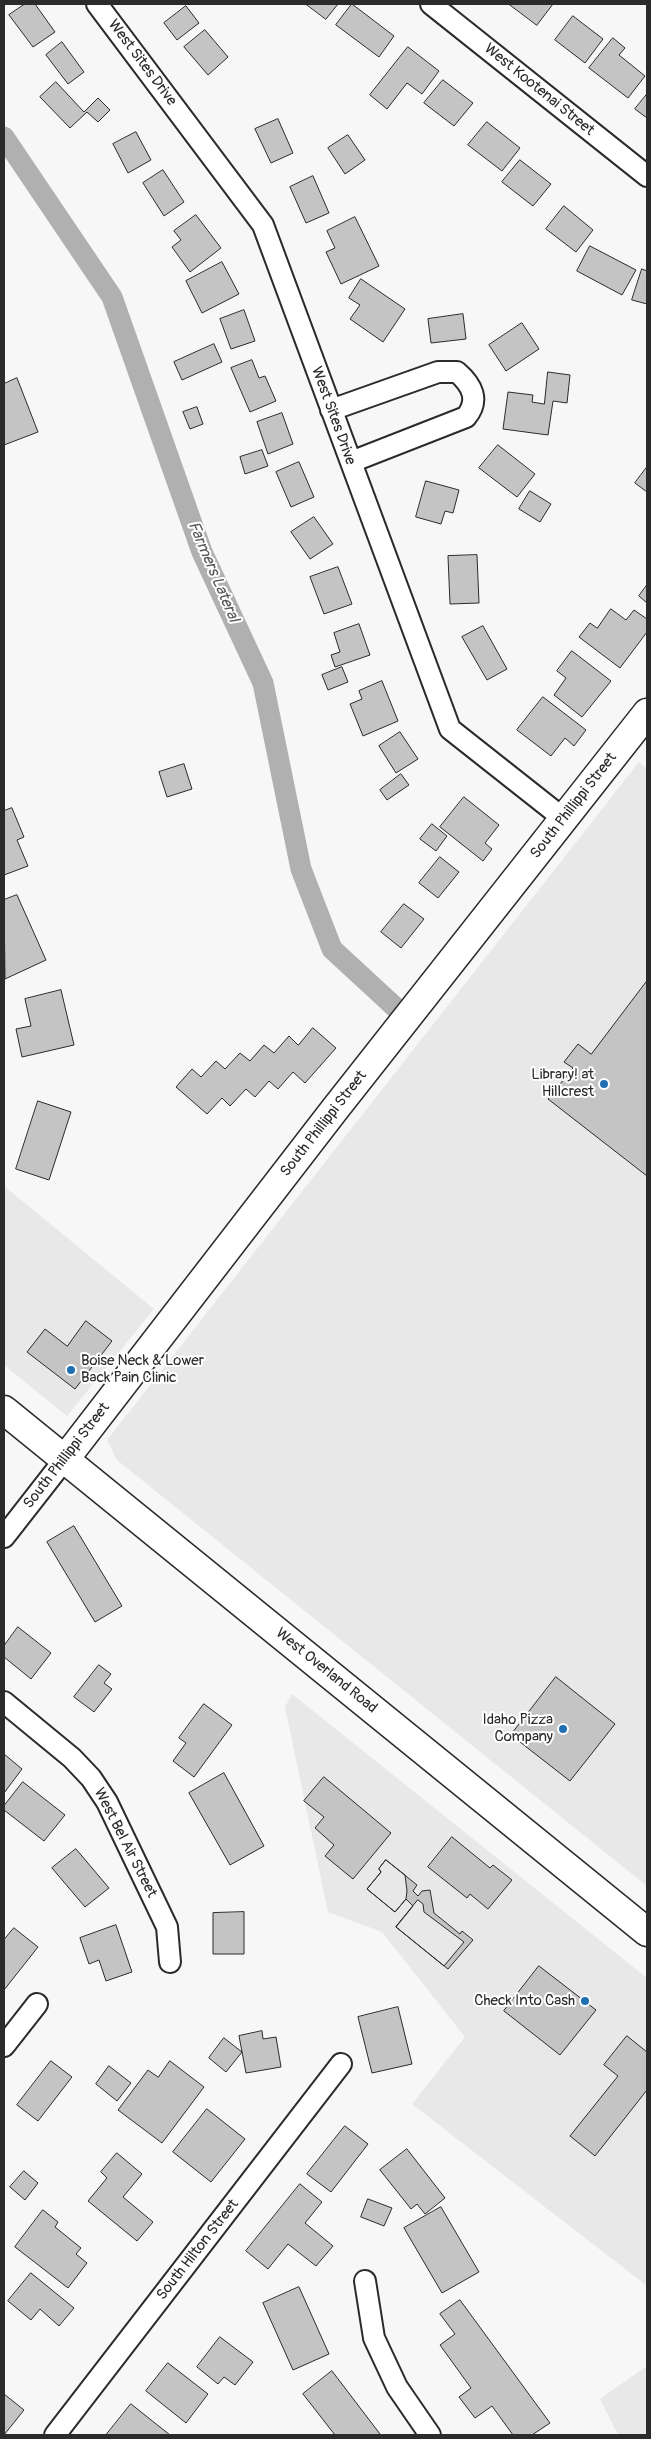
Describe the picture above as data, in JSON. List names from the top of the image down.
{
  "streets": {
    "street": [
      "West Sites Drive",
      "West Kootenai Street",
      "South Phillippi Street",
      "West Overland Road",
      "West Bel Air Street",
      "South Hilton Street"
    ]
  },
  "crossings": [
    ["West Sites Drive", "South Phillippi Street"],
    ["South Phillippi Street", "West Overland Road"]
  ],
  "water": ["Farmers Lateral"],
  "places": [
    "Library! at Hillcrest",
    "Boise Neck & Lower Back Pain Clinic",
    "Idaho Pizza Company",
    "Check Into Cash"
  ]
}
